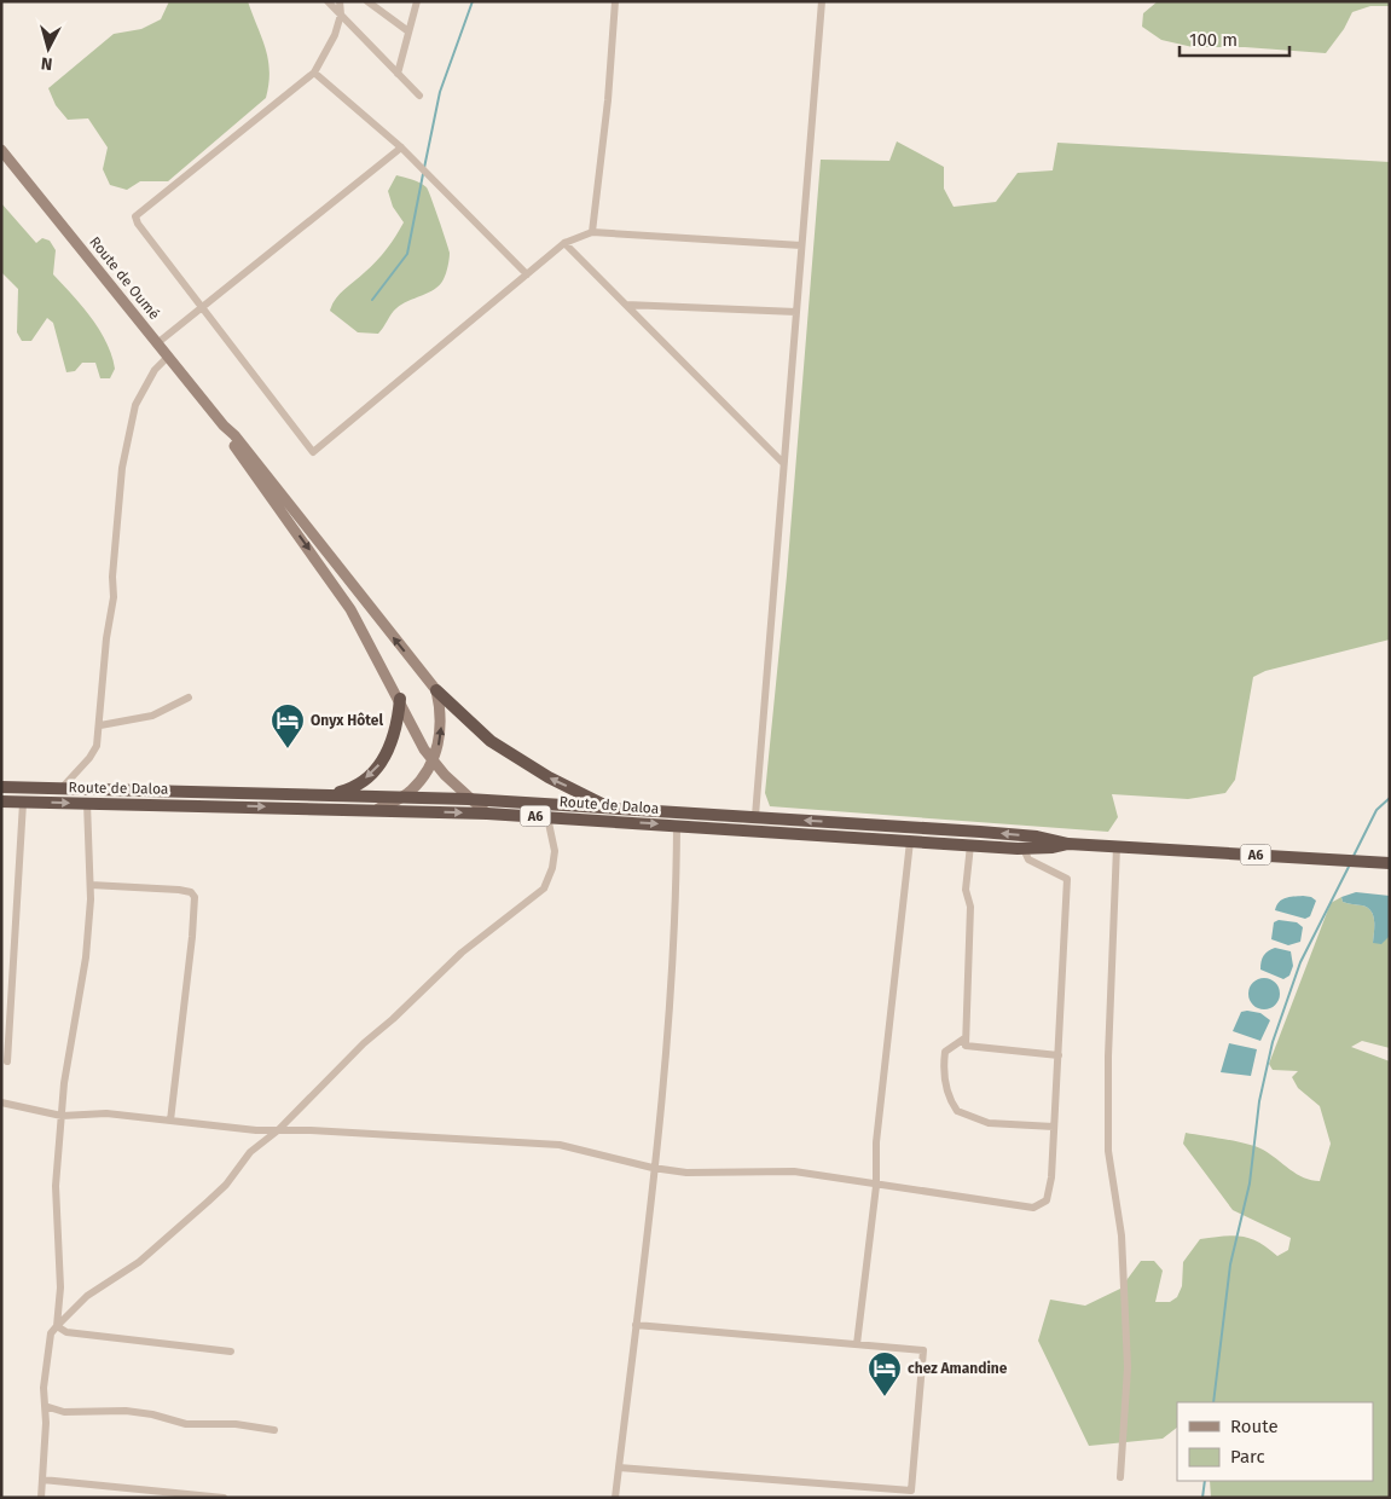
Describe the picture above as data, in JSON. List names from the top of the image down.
{
  "streets": {
    "highway": ["Route de Daloa", "A6"],
    "main road": ["Route de Oumé"]
  },
  "crossings": [
    ["Route de Daloa", "A6"]
  ],
  "places": {
    "hotel": ["Onyx Hôtel", "chez Amandine"]
  },
  "legend": ["Route", "Parc"],
  "scale_bar": "100 m",
  "north": "bottom"
}
